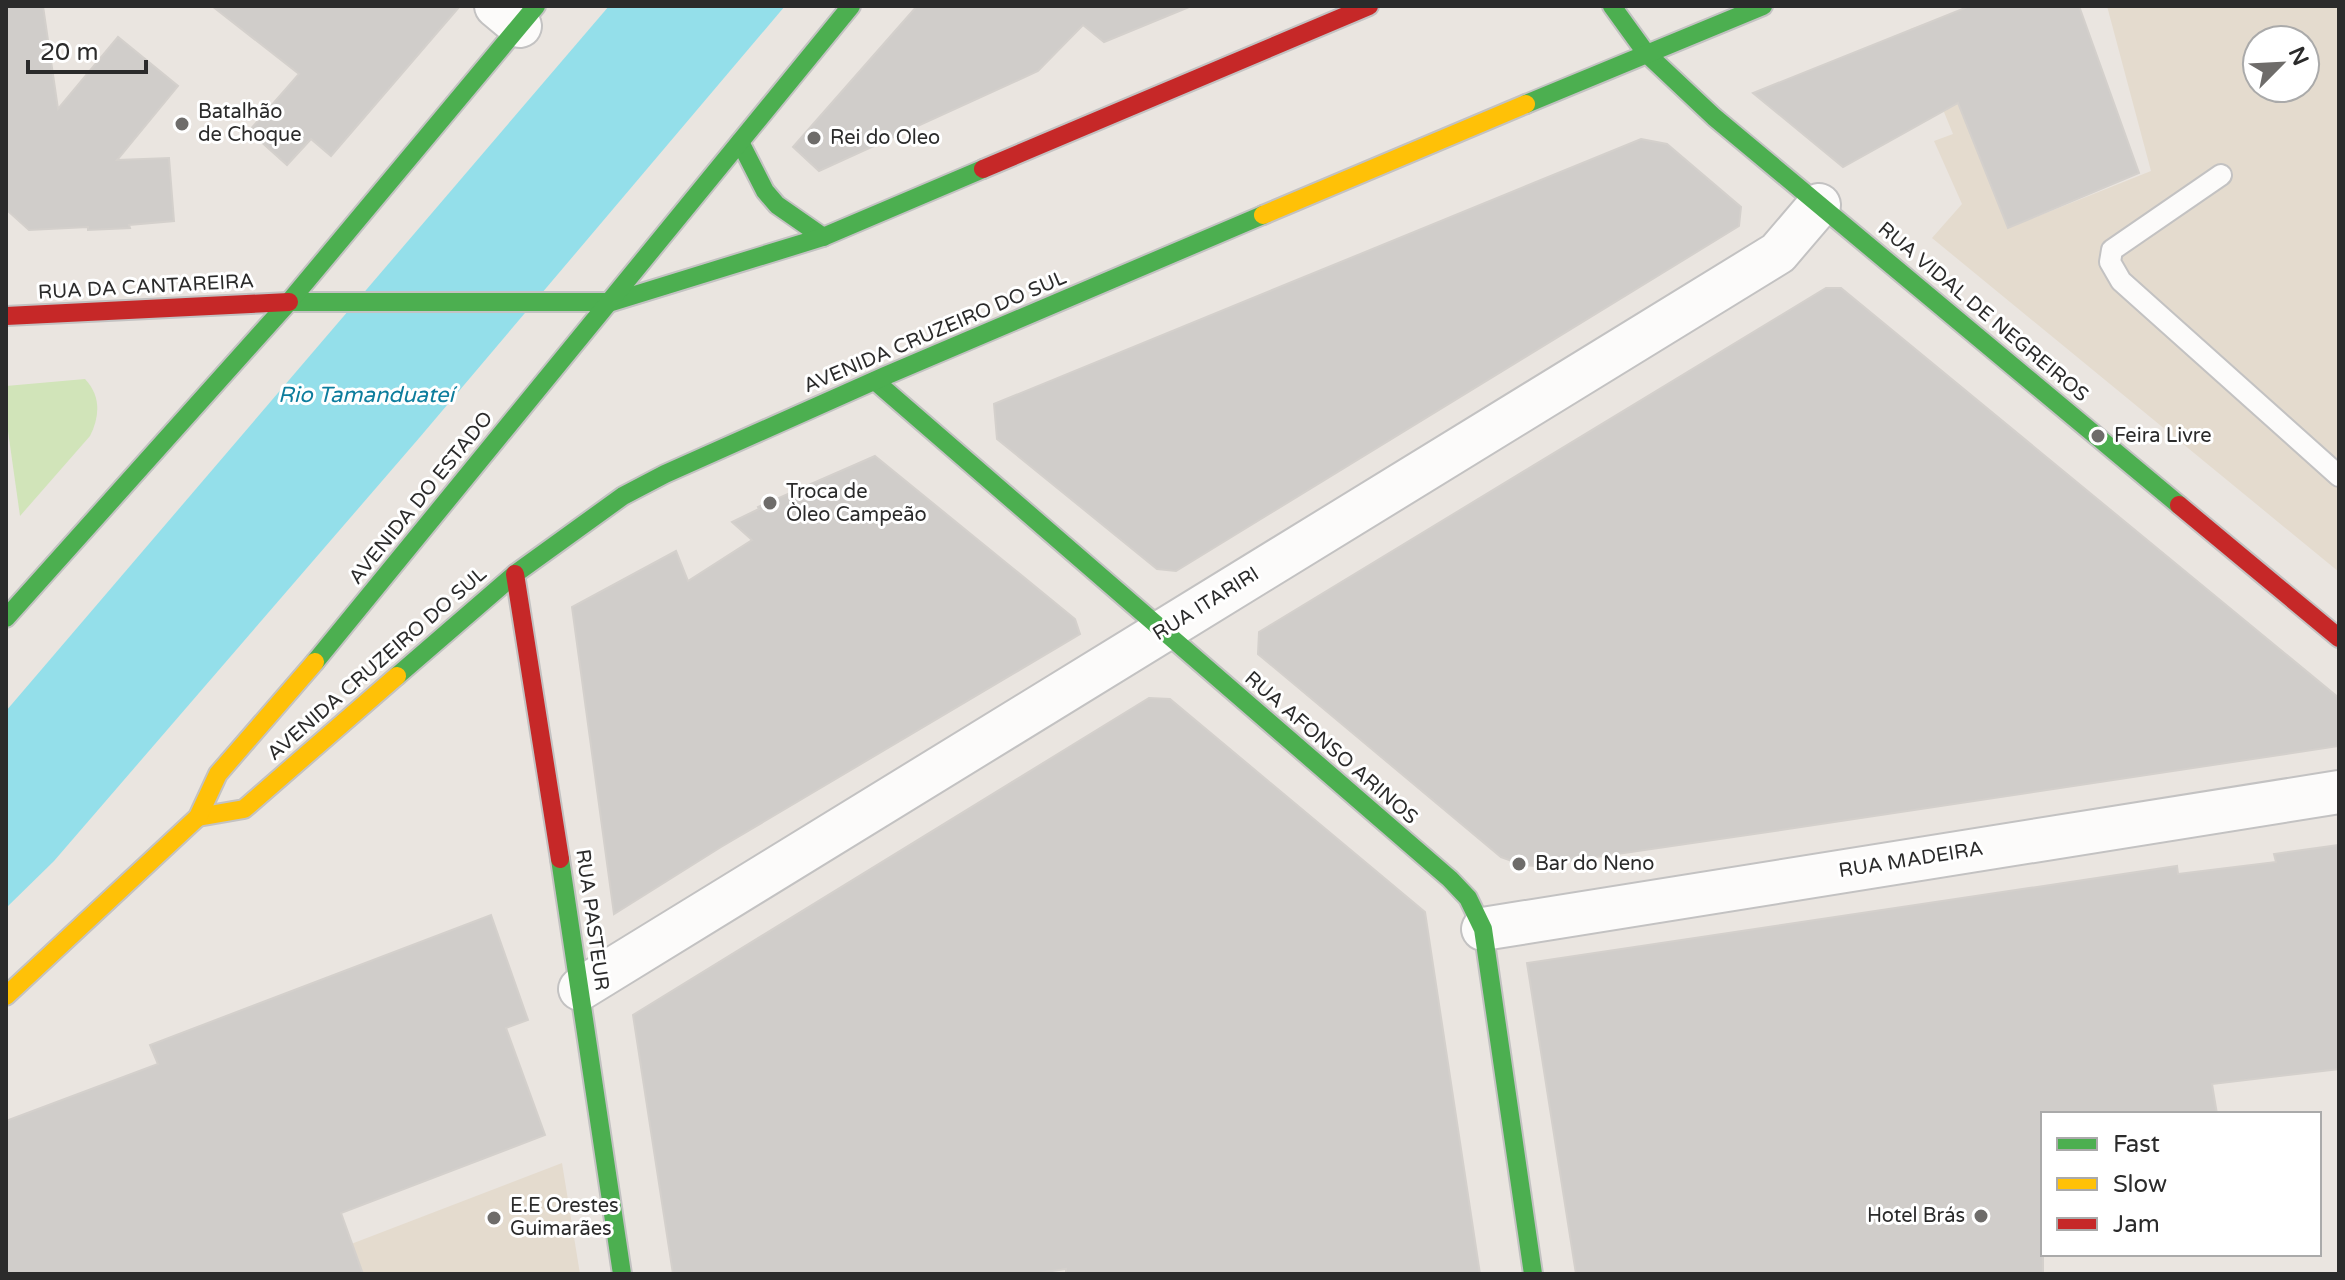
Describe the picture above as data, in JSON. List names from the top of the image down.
{
  "streets": {
    "main road": [
      "RUA DA CANTAREIRA",
      "RUA VIDAL DE NEGREIROS",
      "AVENIDA CRUZEIRO DO SUL",
      "AVENIDA DO ESTADO",
      "RUA AFONSO ARINOS",
      "RUA PASTEUR"
    ],
    "street": ["RUA ITARIRI", "RUA MADEIRA"]
  },
  "crossings": [
    ["RUA VIDAL DE NEGREIROS", "AVENIDA CRUZEIRO DO SUL"],
    ["RUA VIDAL DE NEGREIROS", "RUA ITARIRI"],
    ["AVENIDA CRUZEIRO DO SUL", "AVENIDA DO ESTADO"],
    ["AVENIDA CRUZEIRO DO SUL", "RUA AFONSO ARINOS"],
    ["AVENIDA CRUZEIRO DO SUL", "RUA PASTEUR"],
    ["RUA ITARIRI", "RUA AFONSO ARINOS"],
    ["RUA ITARIRI", "RUA PASTEUR"],
    ["RUA AFONSO ARINOS", "RUA MADEIRA"]
  ],
  "water": ["Rio Tamanduateí"],
  "places": [
    "Batalhão de Choque",
    "Rei do Oleo",
    "Feira Livre",
    "Troca de Òleo Campeão",
    "Bar do Neno",
    "Hotel Brás",
    "E.E Orestes Guimarães"
  ],
  "legend": ["Fast", "Slow", "Jam"],
  "scale_bar": "20 m",
  "north": "top right"
}
